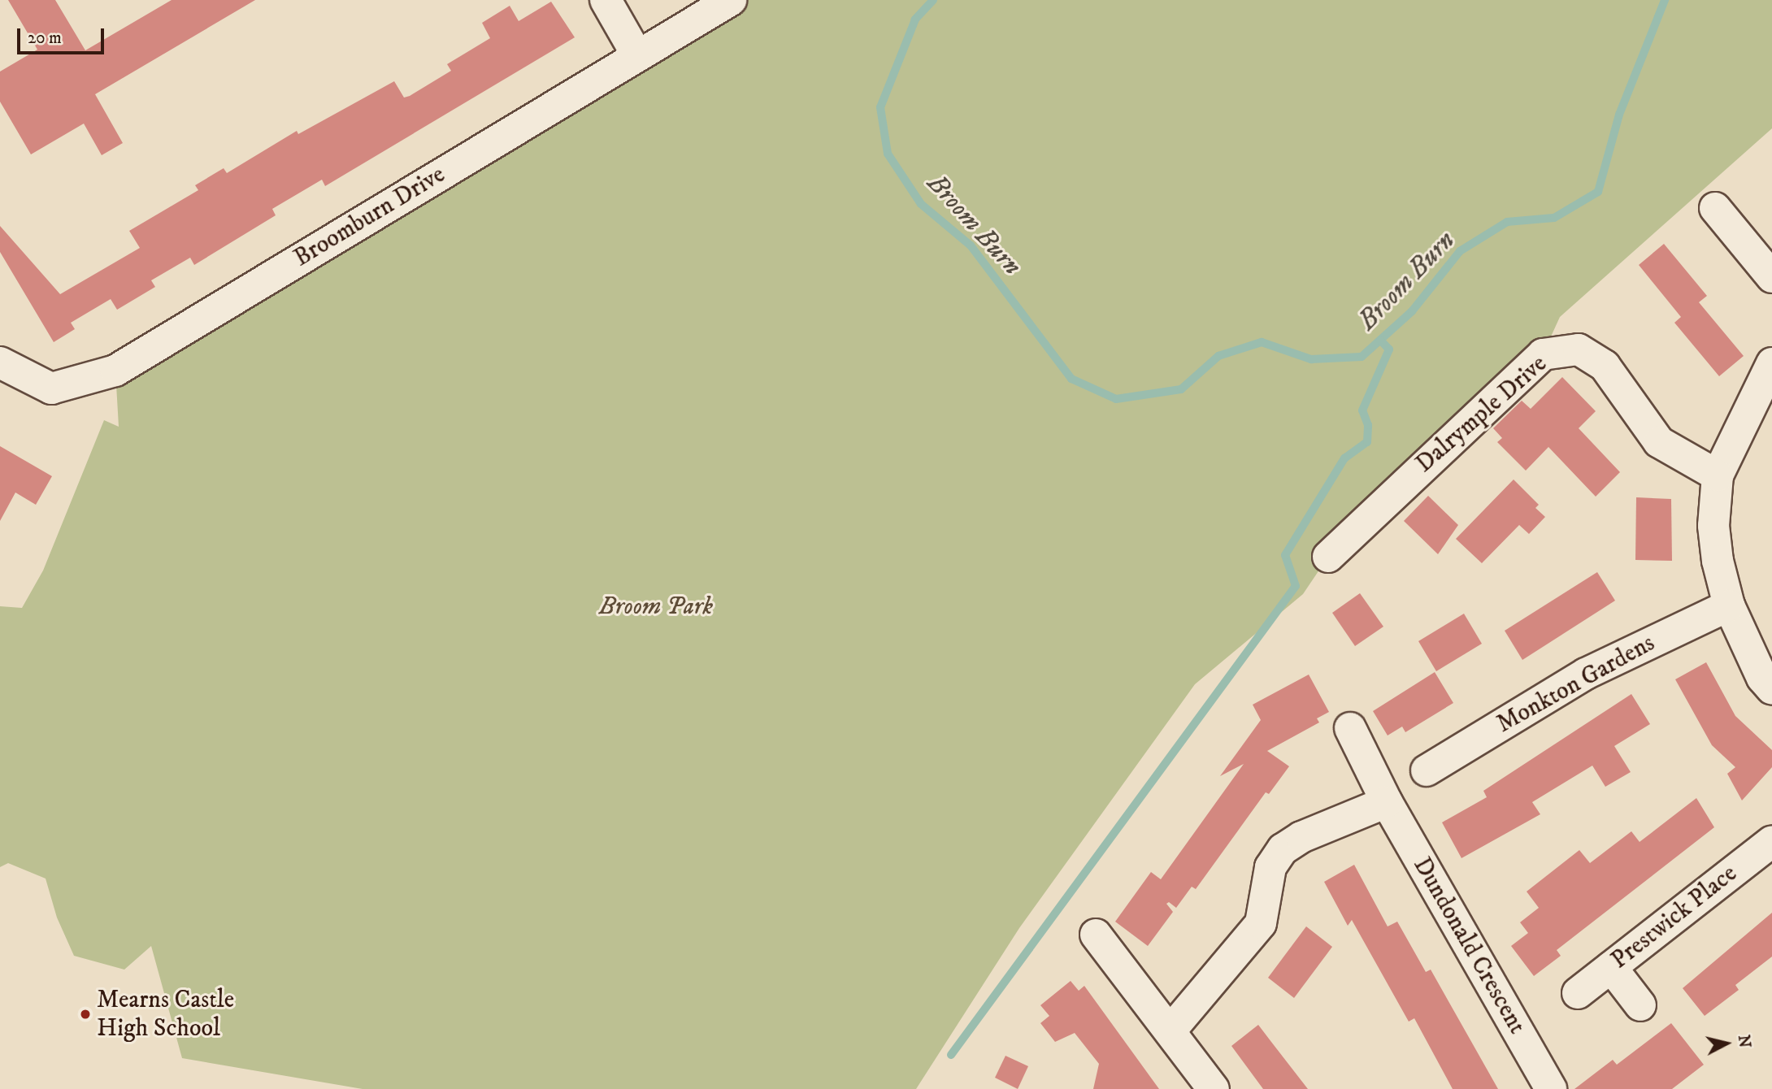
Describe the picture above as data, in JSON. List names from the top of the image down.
{
  "streets": {
    "street": [
      "Broomburn Drive",
      "Dalrymple Drive",
      "Monkton Gardens",
      "Prestwick Place",
      "Dundonald Crescent"
    ]
  },
  "water": ["Broom Burn"],
  "parks": ["Broom Park"],
  "places": ["Mearns Castle High School"],
  "scale_bar": "20 m",
  "north": "right"
}
